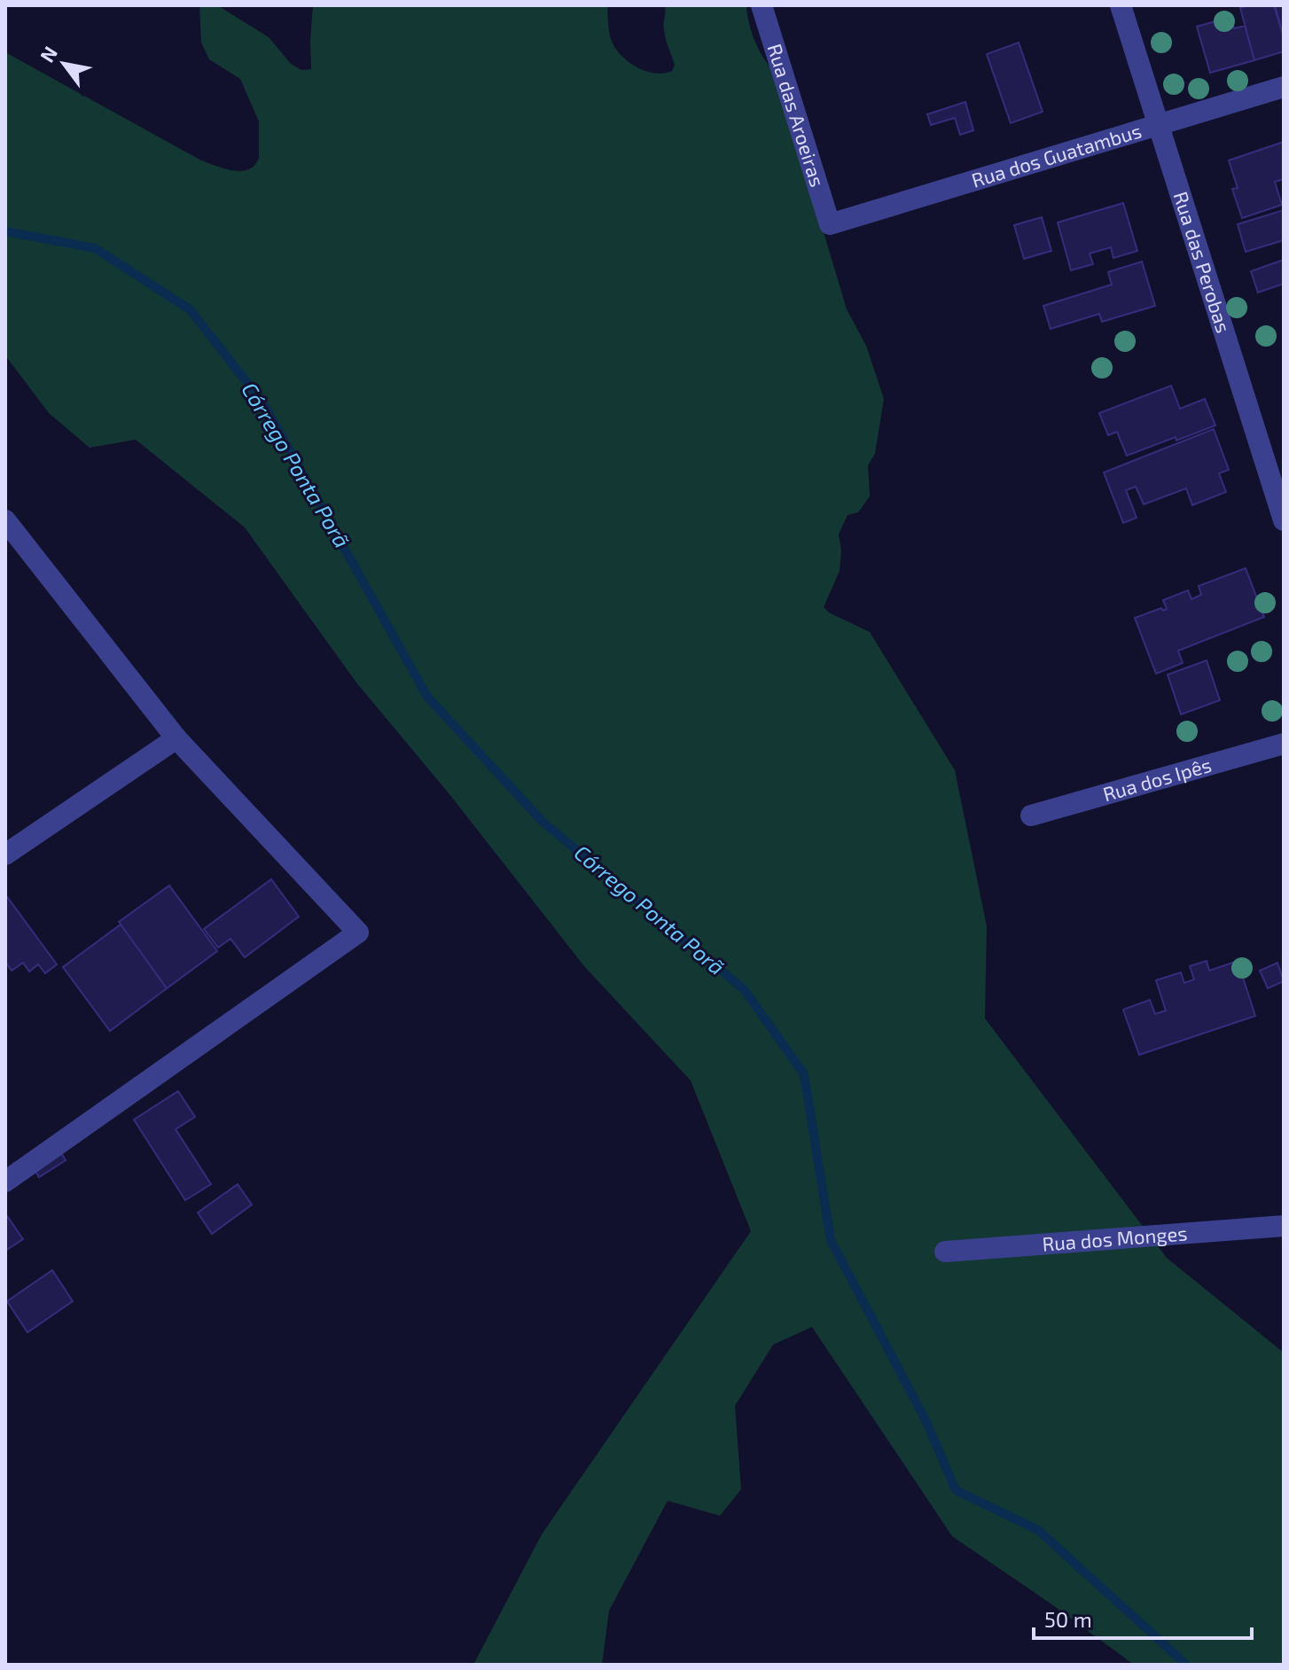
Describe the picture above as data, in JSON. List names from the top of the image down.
{
  "streets": {
    "street": [
      "Rua das Aroeiras",
      "Rua dos Guatambus",
      "Rua das Perobas",
      "Rua dos Ipês",
      "Rua dos Monges"
    ]
  },
  "crossings": [
    ["Rua das Aroeiras", "Rua dos Guatambus"],
    ["Rua dos Guatambus", "Rua das Perobas"]
  ],
  "water": ["Córrego Ponta Porã"],
  "scale_bar": "50 m",
  "north": "top left"
}
